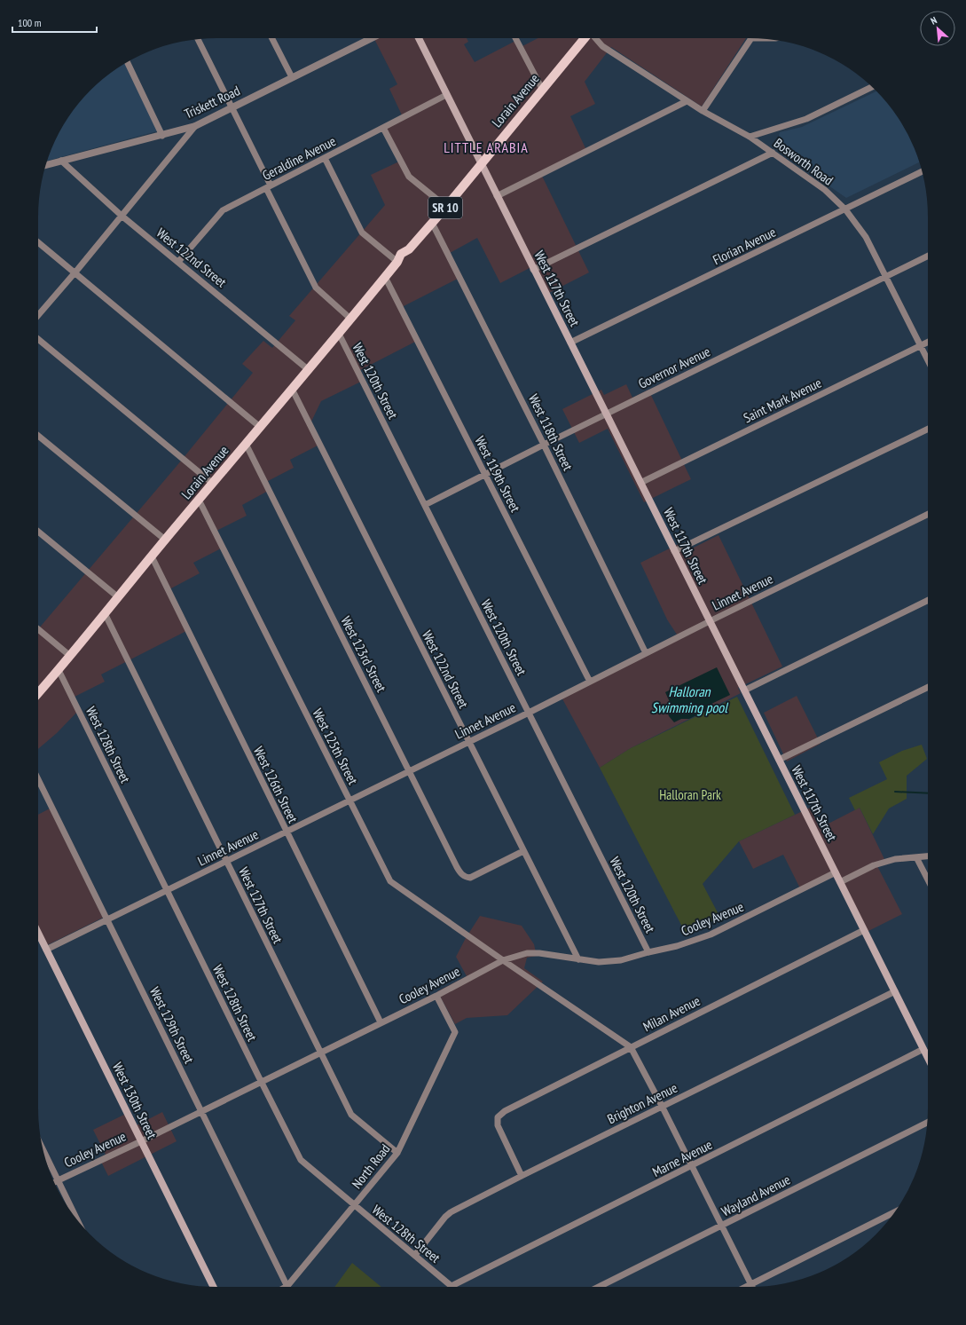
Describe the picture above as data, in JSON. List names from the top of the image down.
{
  "streets": {
    "main road": [
      "Lorain Avenue",
      "SR 10",
      "West 117th Street",
      "West 130th Street"
    ],
    "street": [
      "Triskett Road",
      "Geraldine Avenue",
      "Bosworth Road",
      "Florian Avenue",
      "West 122nd Street",
      "Governor Avenue",
      "West 120th Street",
      "Saint Mark Avenue",
      "West 118th Street",
      "West 119th Street",
      "Linnet Avenue",
      "West 123rd Street",
      "West 128th Street",
      "West 125th Street",
      "West 126th Street",
      "West 127th Street",
      "Cooley Avenue",
      "Milan Avenue",
      "West 129th Street",
      "Brighton Avenue",
      "Marne Avenue",
      "North Road",
      "Wayland Avenue"
    ]
  },
  "crossings": [
    ["Lorain Avenue", "West 122nd Street"],
    ["Lorain Avenue", "West 117th Street"],
    ["Lorain Avenue", "West 120th Street"],
    ["Lorain Avenue", "West 118th Street"],
    ["Lorain Avenue", "West 119th Street"],
    ["Lorain Avenue", "West 123rd Street"],
    ["Lorain Avenue", "West 128th Street"],
    ["Lorain Avenue", "West 125th Street"],
    ["Lorain Avenue", "West 126th Street"],
    ["Lorain Avenue", "West 127th Street"],
    ["Triskett Road", "West 122nd Street"],
    ["Geraldine Avenue", "West 122nd Street"],
    ["Geraldine Avenue", "West 117th Street"],
    ["Bosworth Road", "Florian Avenue"],
    ["Bosworth Road", "Governor Avenue"],
    ["Bosworth Road", "Saint Mark Avenue"],
    ["Florian Avenue", "West 117th Street"],
    ["West 122nd Street", "Linnet Avenue"],
    ["West 122nd Street", "West 123rd Street"],
    ["West 122nd Street", "Cooley Avenue"],
    ["West 117th Street", "Governor Avenue"],
    ["West 117th Street", "Saint Mark Avenue"],
    ["West 117th Street", "Linnet Avenue"],
    ["West 117th Street", "Cooley Avenue"],
    ["West 117th Street", "Milan Avenue"],
    ["West 117th Street", "Brighton Avenue"],
    ["West 117th Street", "Marne Avenue"],
    ["Governor Avenue", "West 120th Street"],
    ["Governor Avenue", "West 118th Street"],
    ["Governor Avenue", "West 119th Street"],
    ["West 120th Street", "Linnet Avenue"],
    ["West 120th Street", "Cooley Avenue"],
    ["West 118th Street", "Linnet Avenue"],
    ["West 119th Street", "Linnet Avenue"],
    ["Linnet Avenue", "West 123rd Street"],
    ["Linnet Avenue", "West 128th Street"],
    ["Linnet Avenue", "West 125th Street"],
    ["Linnet Avenue", "West 126th Street"],
    ["Linnet Avenue", "West 127th Street"],
    ["Linnet Avenue", "West 129th Street"],
    ["Linnet Avenue", "West 130th Street"],
    ["West 128th Street", "Cooley Avenue"],
    ["West 128th Street", "Brighton Avenue"],
    ["West 128th Street", "Marne Avenue"],
    ["West 128th Street", "North Road"],
    ["West 125th Street", "Cooley Avenue"],
    ["West 125th Street", "Milan Avenue"],
    ["West 126th Street", "Cooley Avenue"],
    ["West 127th Street", "Cooley Avenue"],
    ["West 127th Street", "North Road"],
    ["Cooley Avenue", "West 129th Street"],
    ["Cooley Avenue", "West 130th Street"],
    ["Cooley Avenue", "North Road"],
    ["Milan Avenue", "Brighton Avenue"]
  ],
  "districts": ["LITTLE ARABIA"],
  "water": ["Halloran Swimming pool"],
  "parks": ["Halloran Park"],
  "scale_bar": "100 m",
  "north": "top left"
}
